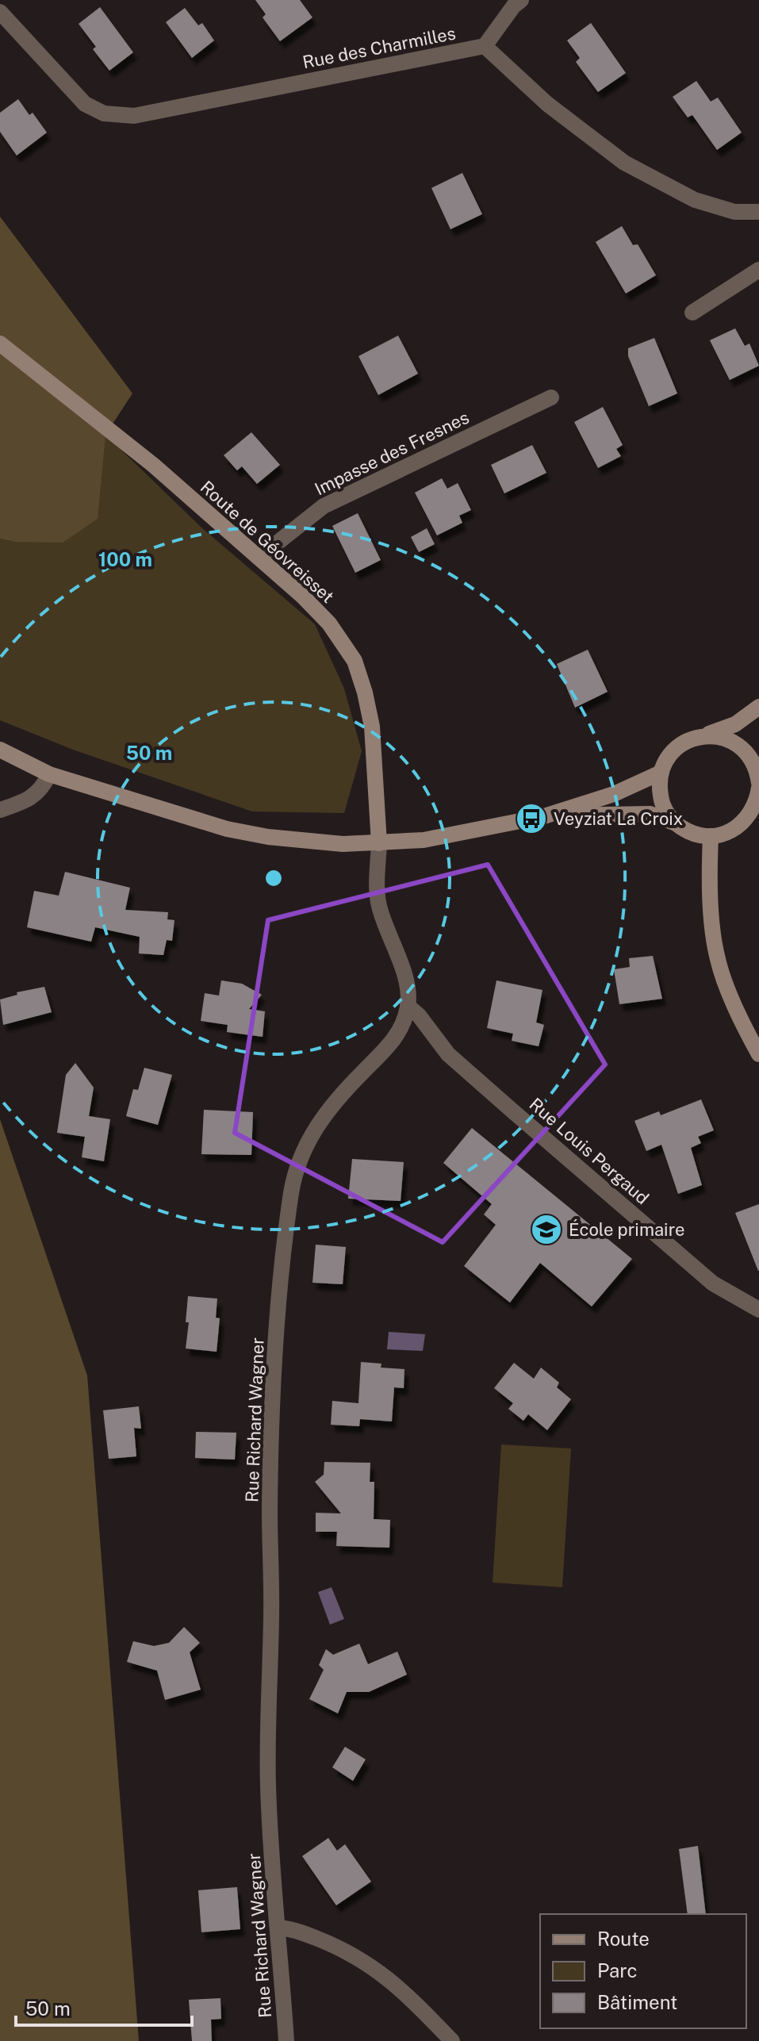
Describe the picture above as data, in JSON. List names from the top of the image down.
{
  "streets": {
    "main road": ["Route de Géovreisset"],
    "street": [
      "Rue des Charmilles",
      "Impasse des Fresnes",
      "Rue Louis Pergaud",
      "Rue Richard Wagner"
    ]
  },
  "crossings": [
    ["Impasse des Fresnes", "Route de Géovreisset"],
    ["Route de Géovreisset", "Rue Richard Wagner"],
    ["Rue Louis Pergaud", "Rue Richard Wagner"]
  ],
  "places": {
    "bus stop": ["Veyziat La Croix"],
    "school or university": ["École primaire"]
  },
  "legend": ["Route", "Parc", "Bâtiment"],
  "scale_bar": "50 m",
  "rings": ["100 m", "50 m"]
}
